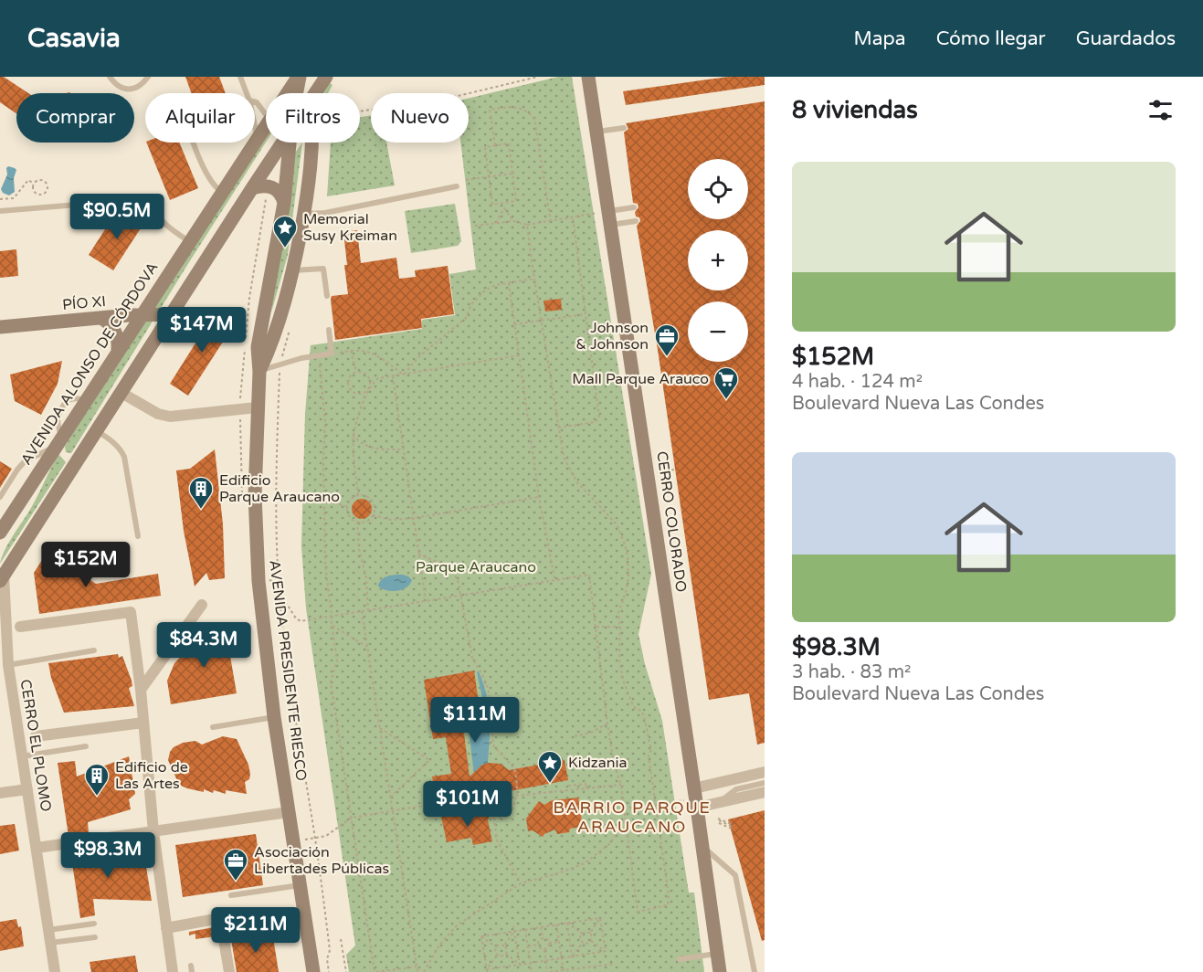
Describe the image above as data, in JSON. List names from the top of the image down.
{
  "streets": {
    "main road": [
      "PÍO XI",
      "AVENIDA ALONSO DE CÓRDOVA",
      "CERRO COLORADO",
      "AVENIDA PRESIDENTE RIESCO"
    ],
    "street": ["CERRO EL PLOMO"]
  },
  "crossings": [
    ["PÍO XI", "AVENIDA ALONSO DE CÓRDOVA"],
    ["AVENIDA ALONSO DE CÓRDOVA", "AVENIDA PRESIDENTE RIESCO"]
  ],
  "districts": ["BARRIO PARQUE ARAUCANO"],
  "parks": ["Parque Araucano"],
  "places": {
    "place": ["Memorial Susy Kreiman", "Kidzania"],
    "office": ["Johnson & Johnson", "Asociación Libertades Públicas"],
    "supermarket": ["Mall Parque Arauco"],
    "building": ["Edificio Parque Araucano", "Edificio de Las Artes"]
  },
  "page": {
    "header": "Casavia",
    "nav": ["Mapa", "Cómo llegar", "Guardados"],
    "heading": "8 viviendas",
    "chip": [
      "Comprar",
      "Alquilar",
      "Filtros",
      "Nuevo"
    ],
    "list": [
      {
        "name": "$152M",
        "note": "4 hab. · 124 m² · Boulevard Nueva Las Condes"
      },
      {
        "name": "$98.3M",
        "note": "3 hab. · 83 m² · Boulevard Nueva Las Condes"
      }
    ],
    "map_buttons": ["+", "−"],
    "price": [
      "$90.5M",
      "$147M",
      "$152M",
      "$84.3M",
      "$111M",
      "$101M",
      "$98.3M",
      "$211M"
    ]
  }
}
